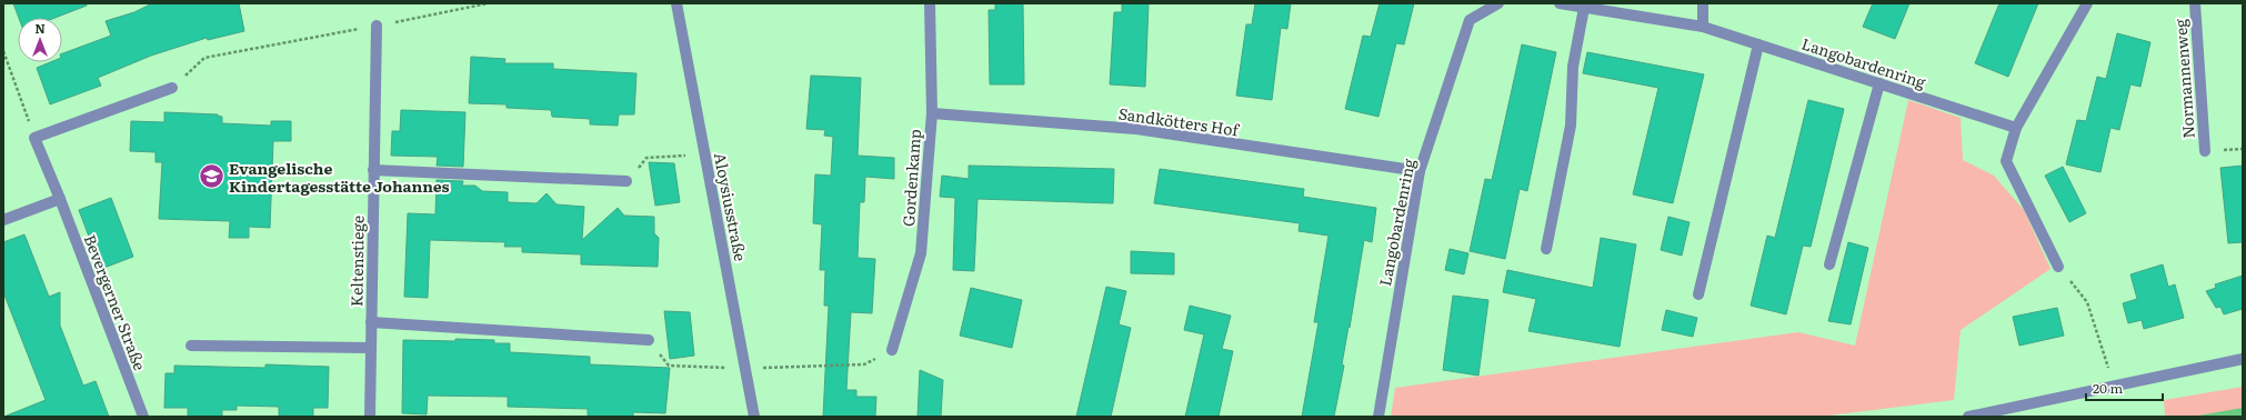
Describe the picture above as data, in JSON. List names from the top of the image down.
{
  "streets": {
    "street": [
      "Langobardenring",
      "Normannenweg",
      "Sandkötters Hof",
      "Gordenkamp",
      "Aloysiusstraße",
      "Keltenstiege",
      "Bevergerner Straße"
    ]
  },
  "crossings": [
    ["Langobardenring", "Sandkötters Hof"],
    ["Sandkötters Hof", "Gordenkamp"]
  ],
  "places": {
    "school or university": ["Evangelische Kindertagesstätte Johannes"]
  },
  "scale_bar": "20 m",
  "north": "top"
}
